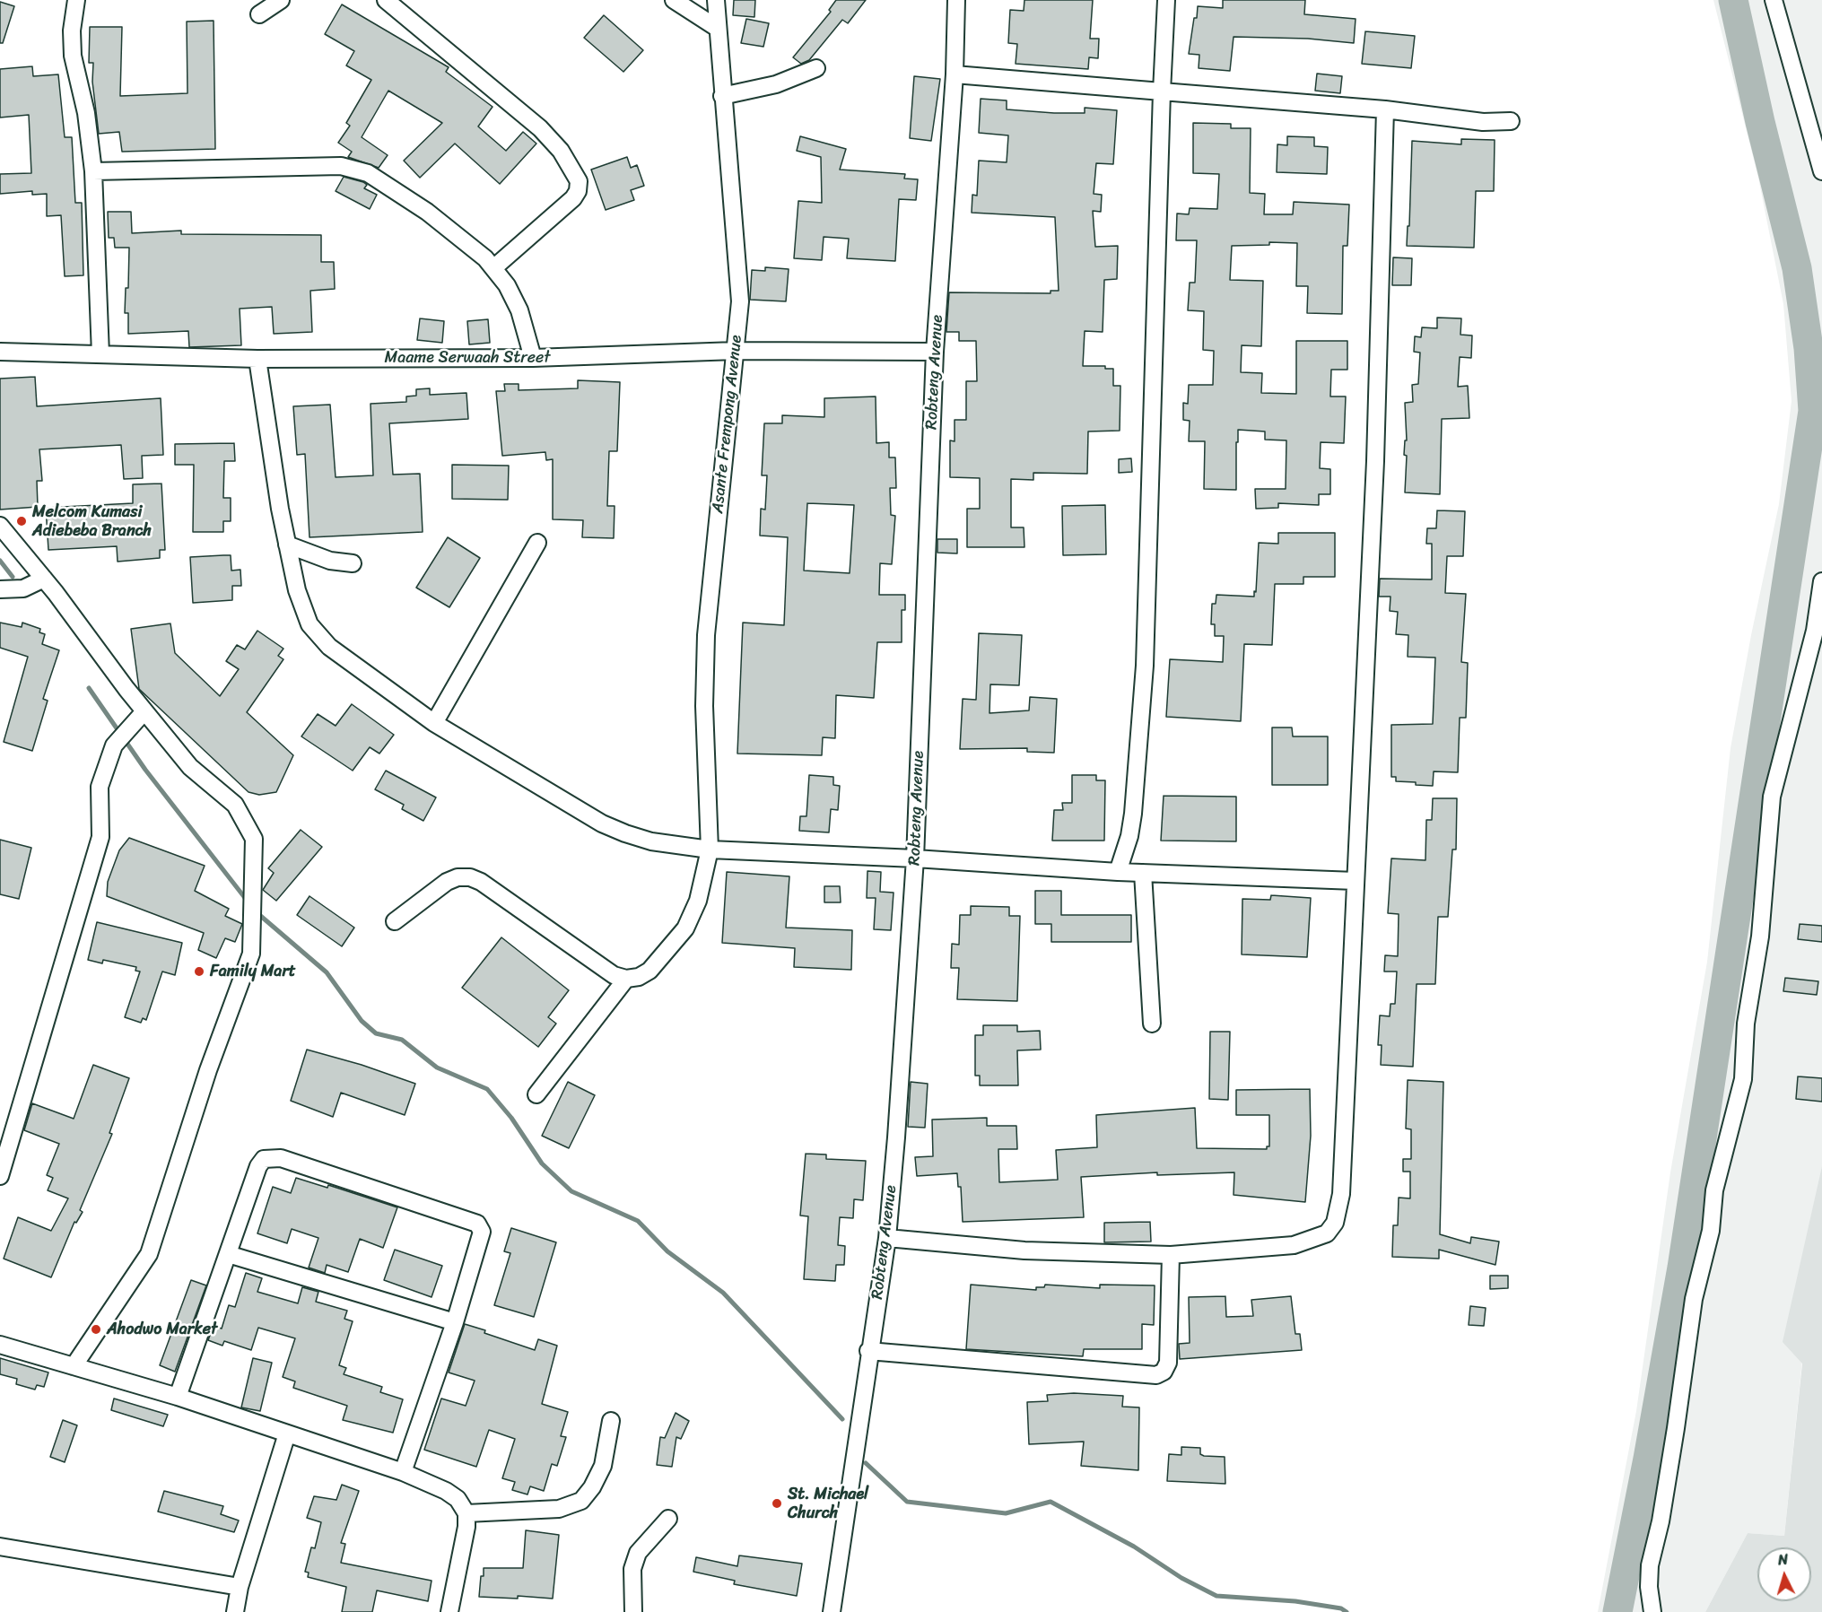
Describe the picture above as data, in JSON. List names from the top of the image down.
{
  "streets": {
    "street": ["Maame Serwaah Street", "Robteng Avenue", "Asante Frempong Avenue"]
  },
  "crossings": [
    ["Maame Serwaah Street", "Robteng Avenue"],
    ["Maame Serwaah Street", "Asante Frempong Avenue"]
  ],
  "places": [
    "Melcom Kumasi Adiebeba Branch",
    "Family Mart",
    "Ahodwo Market",
    "St. Michael Church"
  ],
  "north": "top"
}
